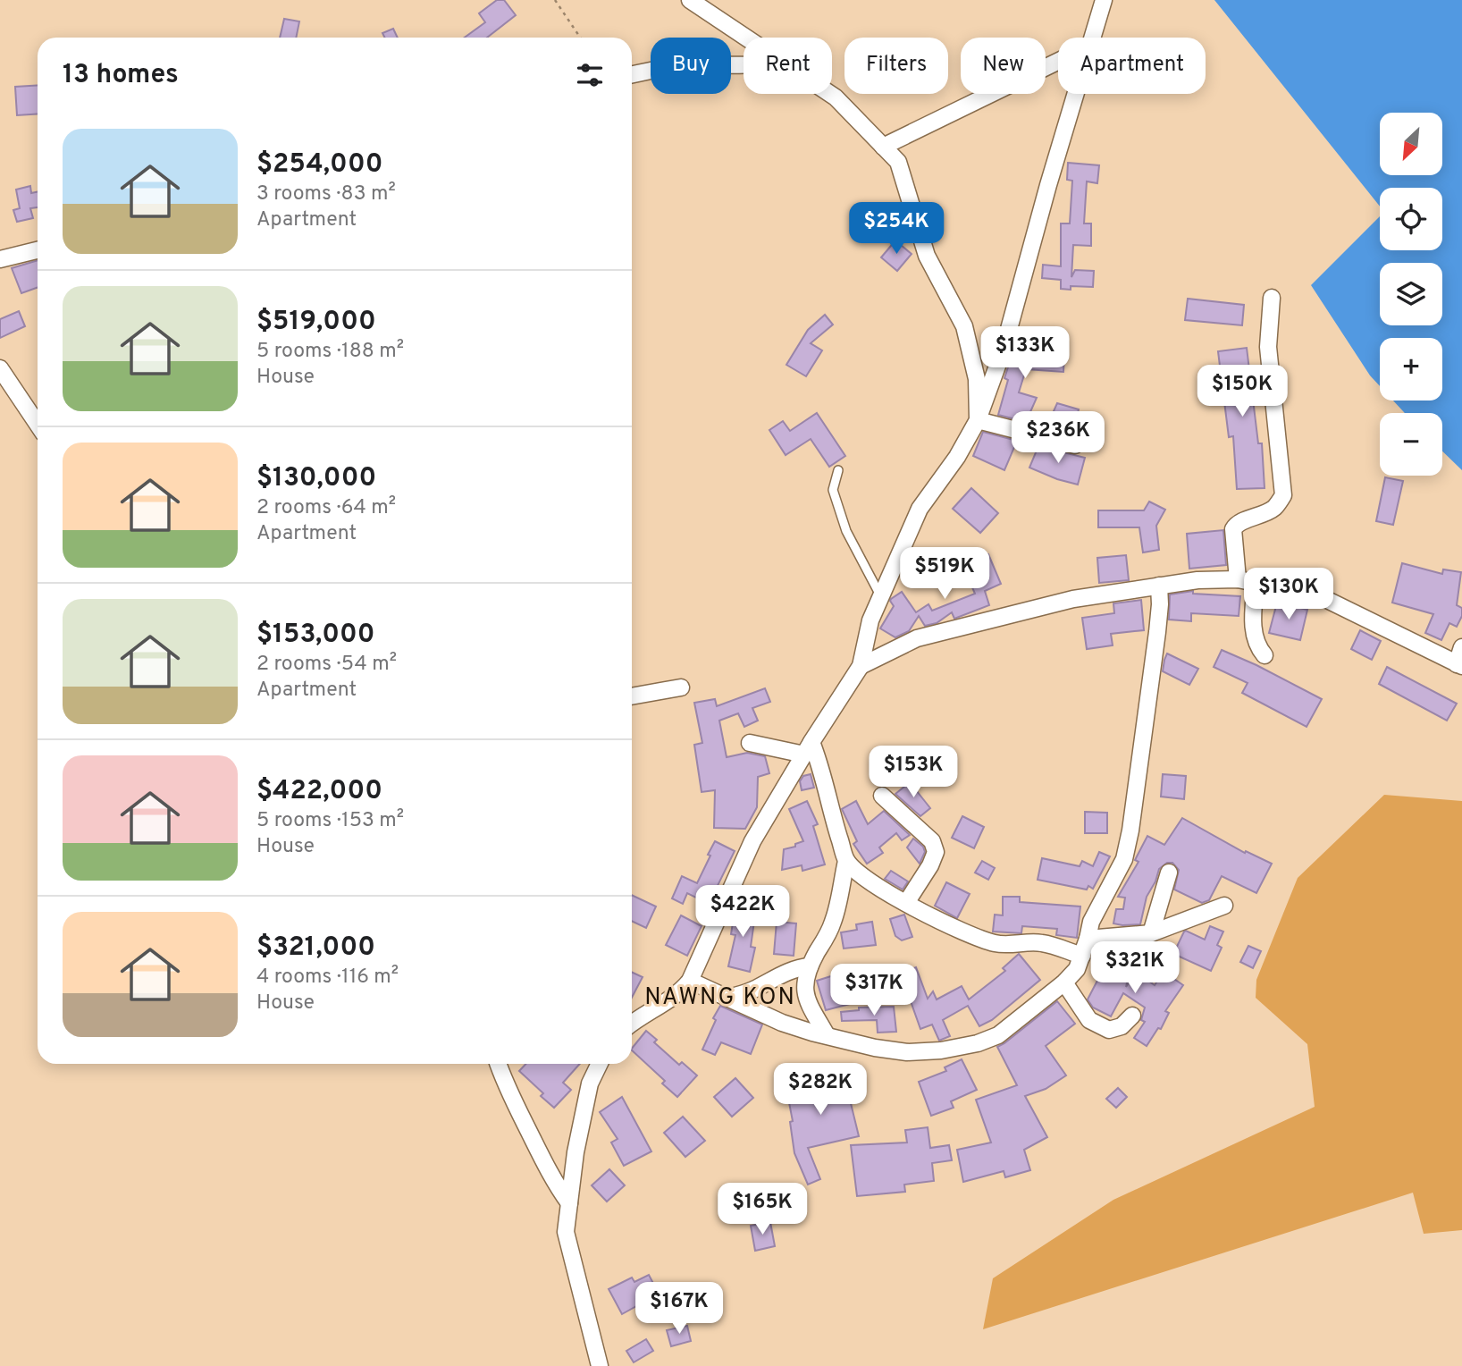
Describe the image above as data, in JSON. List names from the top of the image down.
{
  "districts": ["NAWNG KON"],
  "north": "bottom left",
  "page": {
    "chip": [
      "Buy",
      "Rent",
      "Filters",
      "New",
      "Apartment"
    ],
    "heading": "13 homes",
    "map_buttons": ["+", "−"],
    "list": [
      {
        "name": "$254,000",
        "note": "3 rooms · 83 m² · Apartment"
      },
      {
        "name": "$519,000",
        "note": "5 rooms · 188 m² · House"
      },
      {
        "name": "$130,000",
        "note": "2 rooms · 64 m² · Apartment"
      },
      {
        "name": "$153,000",
        "note": "2 rooms · 54 m² · Apartment"
      },
      {
        "name": "$422,000",
        "note": "5 rooms · 153 m² · House"
      },
      {
        "name": "$321,000",
        "note": "4 rooms · 116 m² · House"
      }
    ],
    "price": [
      "$254K",
      "$133K",
      "$150K",
      "$236K",
      "$519K",
      "$130K",
      "$153K",
      "$422K",
      "$321K",
      "$317K",
      "$282K",
      "$165K",
      "$167K"
    ]
  }
}
